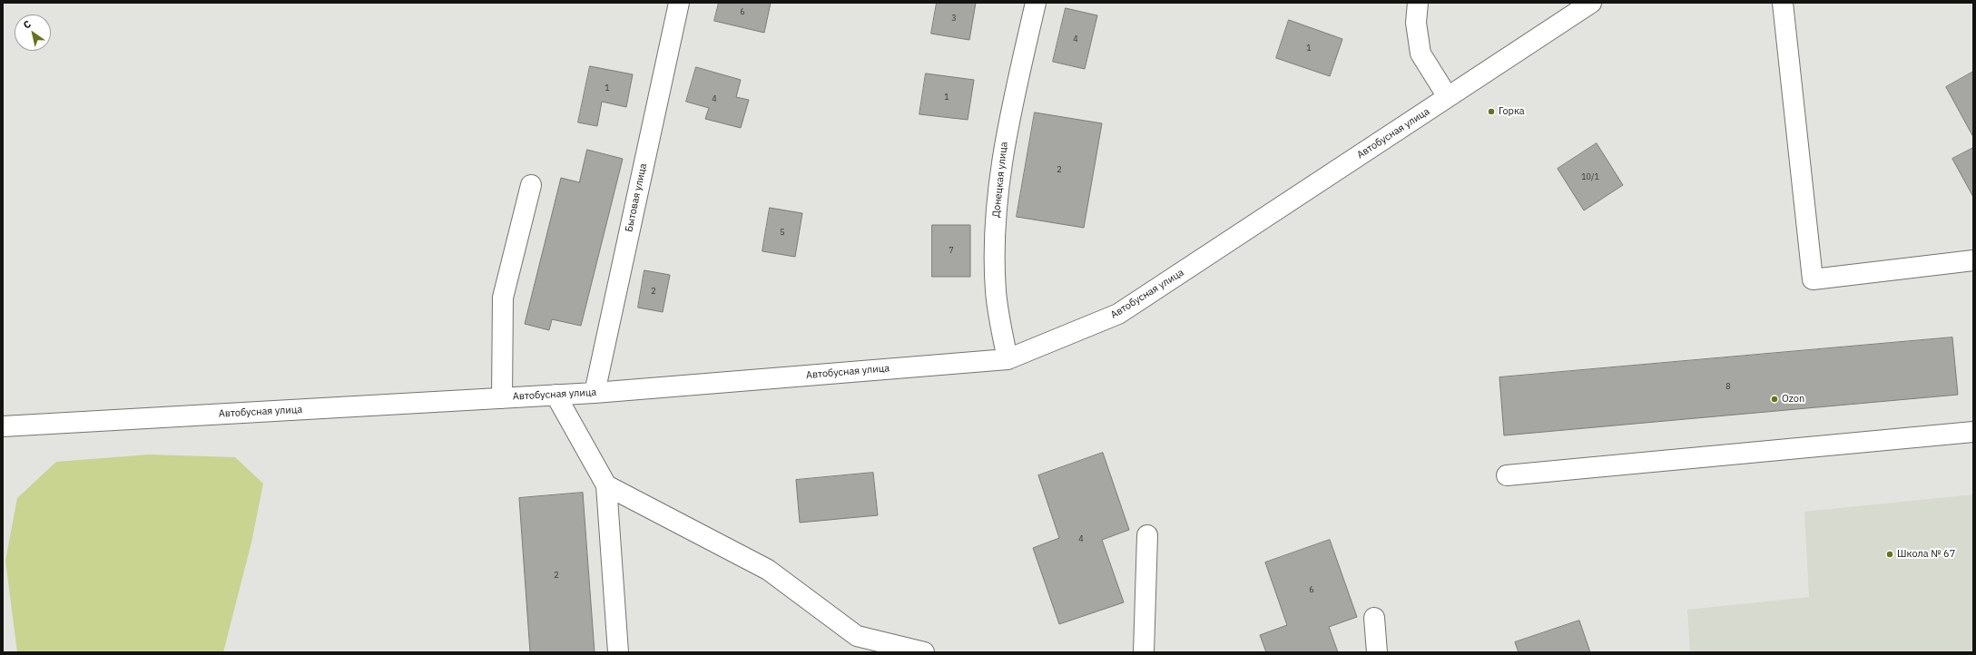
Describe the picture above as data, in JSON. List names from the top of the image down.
{
  "streets": {
    "street": ["Автобусная улица", "Донецкая улица", "Бытовая улица"]
  },
  "crossings": [
    ["Автобусная улица", "Донецкая улица"],
    ["Автобусная улица", "Бытовая улица"]
  ],
  "places": ["Горка", "Ozon", "Школа № 67"],
  "house_numbers": [
    "6",
    "3",
    "4",
    "1",
    "1",
    "1",
    "4",
    "2",
    "10/1",
    "5",
    "7",
    "2",
    "8",
    "4",
    "2",
    "6"
  ],
  "north": "top left"
}
